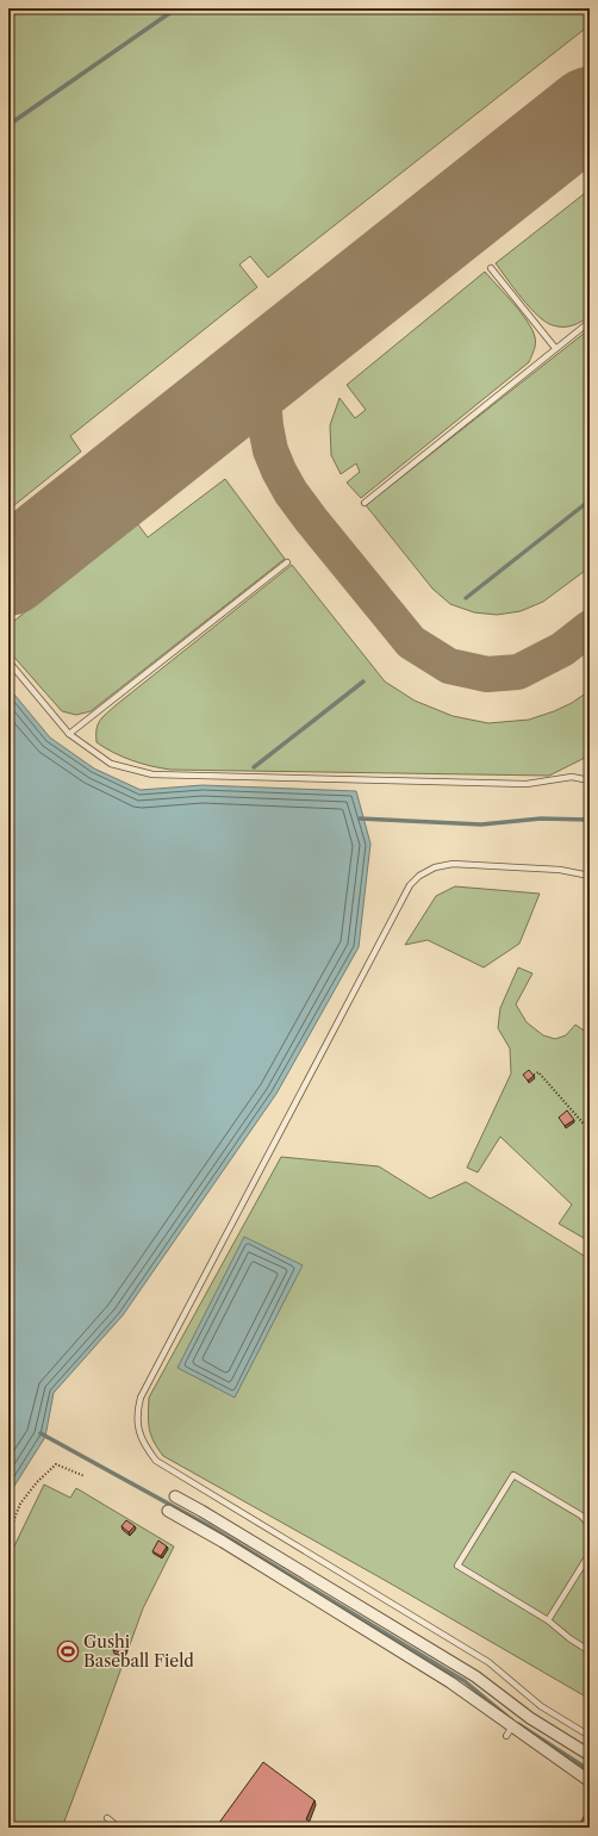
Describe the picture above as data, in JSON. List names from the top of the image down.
{
  "places": {
    "sports": ["Gushi Baseball Field"]
  }
}
